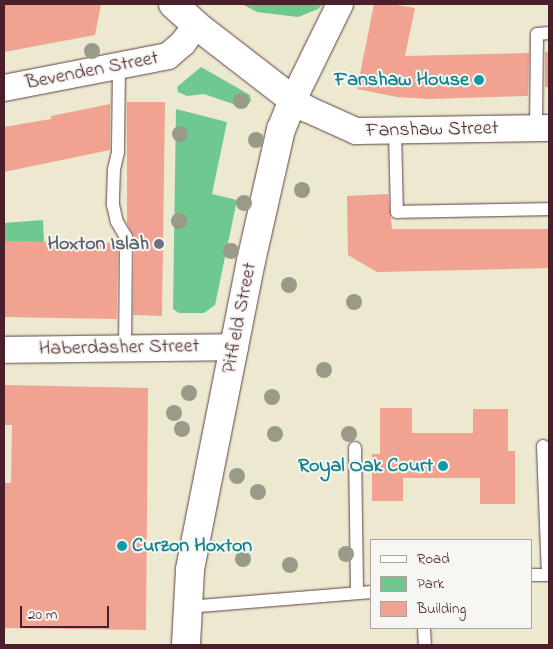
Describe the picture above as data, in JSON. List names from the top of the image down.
{
  "streets": {
    "street": [
      "Bevenden Street",
      "Fanshaw Street",
      "Pitfield Street",
      "Haberdasher Street"
    ]
  },
  "crossings": [
    ["Fanshaw Street", "Pitfield Street"],
    ["Pitfield Street", "Haberdasher Street"]
  ],
  "places": [
    "Fanshaw House",
    "Hoxton Islah",
    "Royal Oak Court",
    "Curzon Hoxton"
  ],
  "legend": ["Road", "Park", "Building"],
  "scale_bar": "20 m"
}
